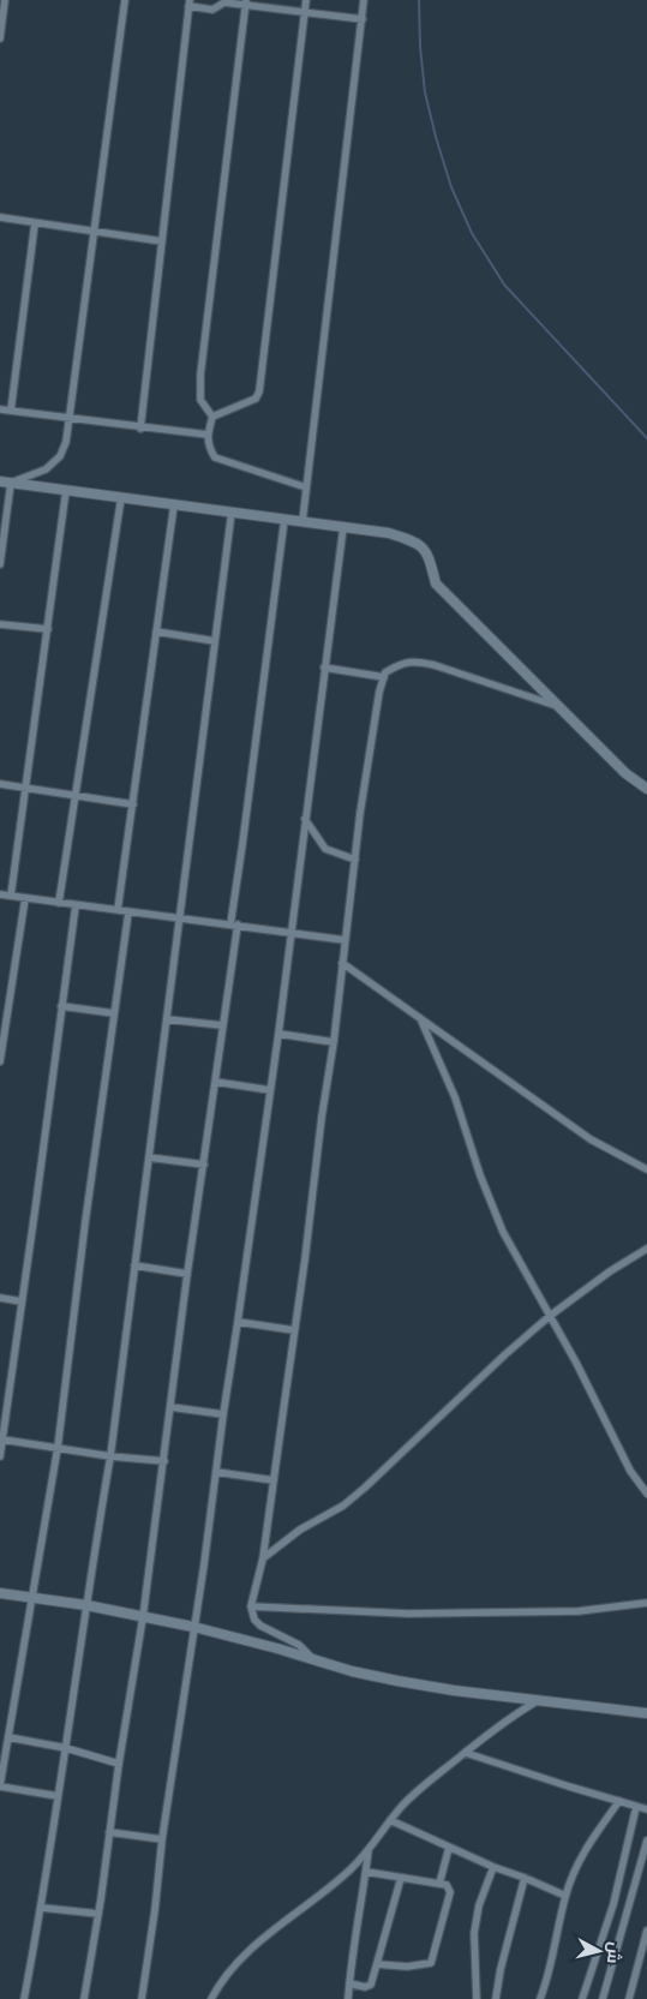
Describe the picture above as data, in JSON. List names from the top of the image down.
{
  "north": "right"
}
